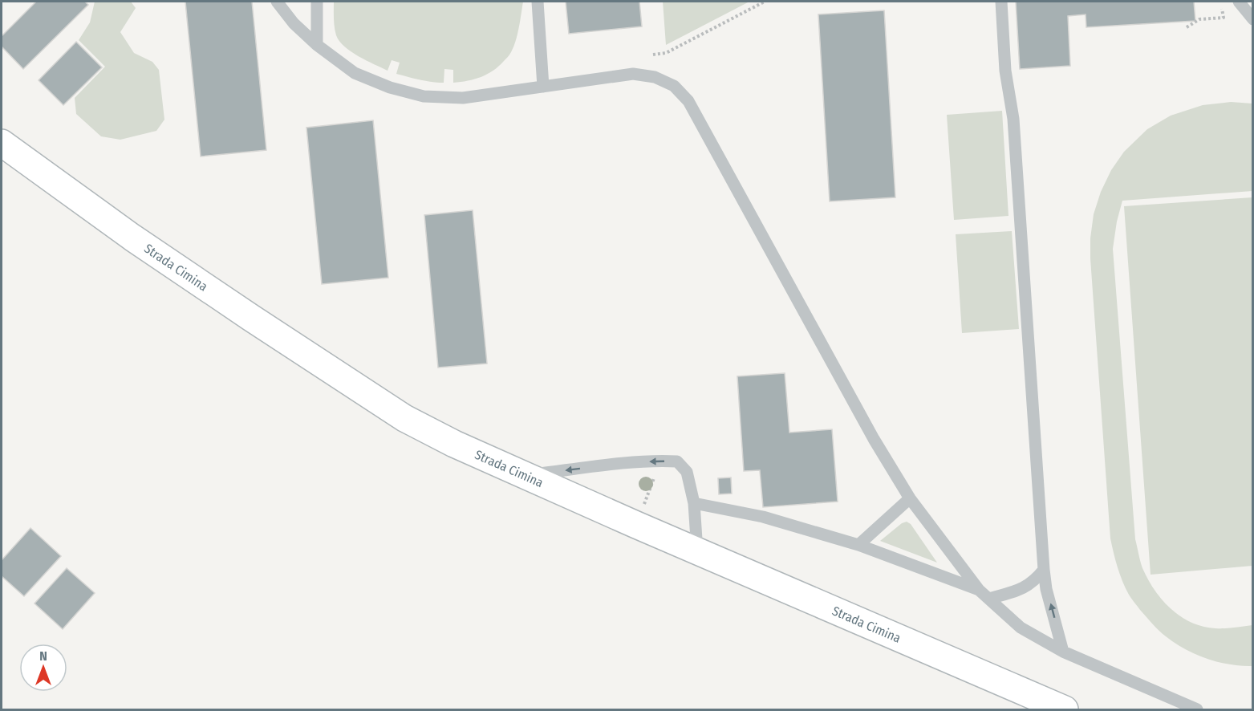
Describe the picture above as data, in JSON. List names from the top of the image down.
{
  "streets": {
    "main road": ["Strada Cimina"]
  },
  "north": "top"
}
